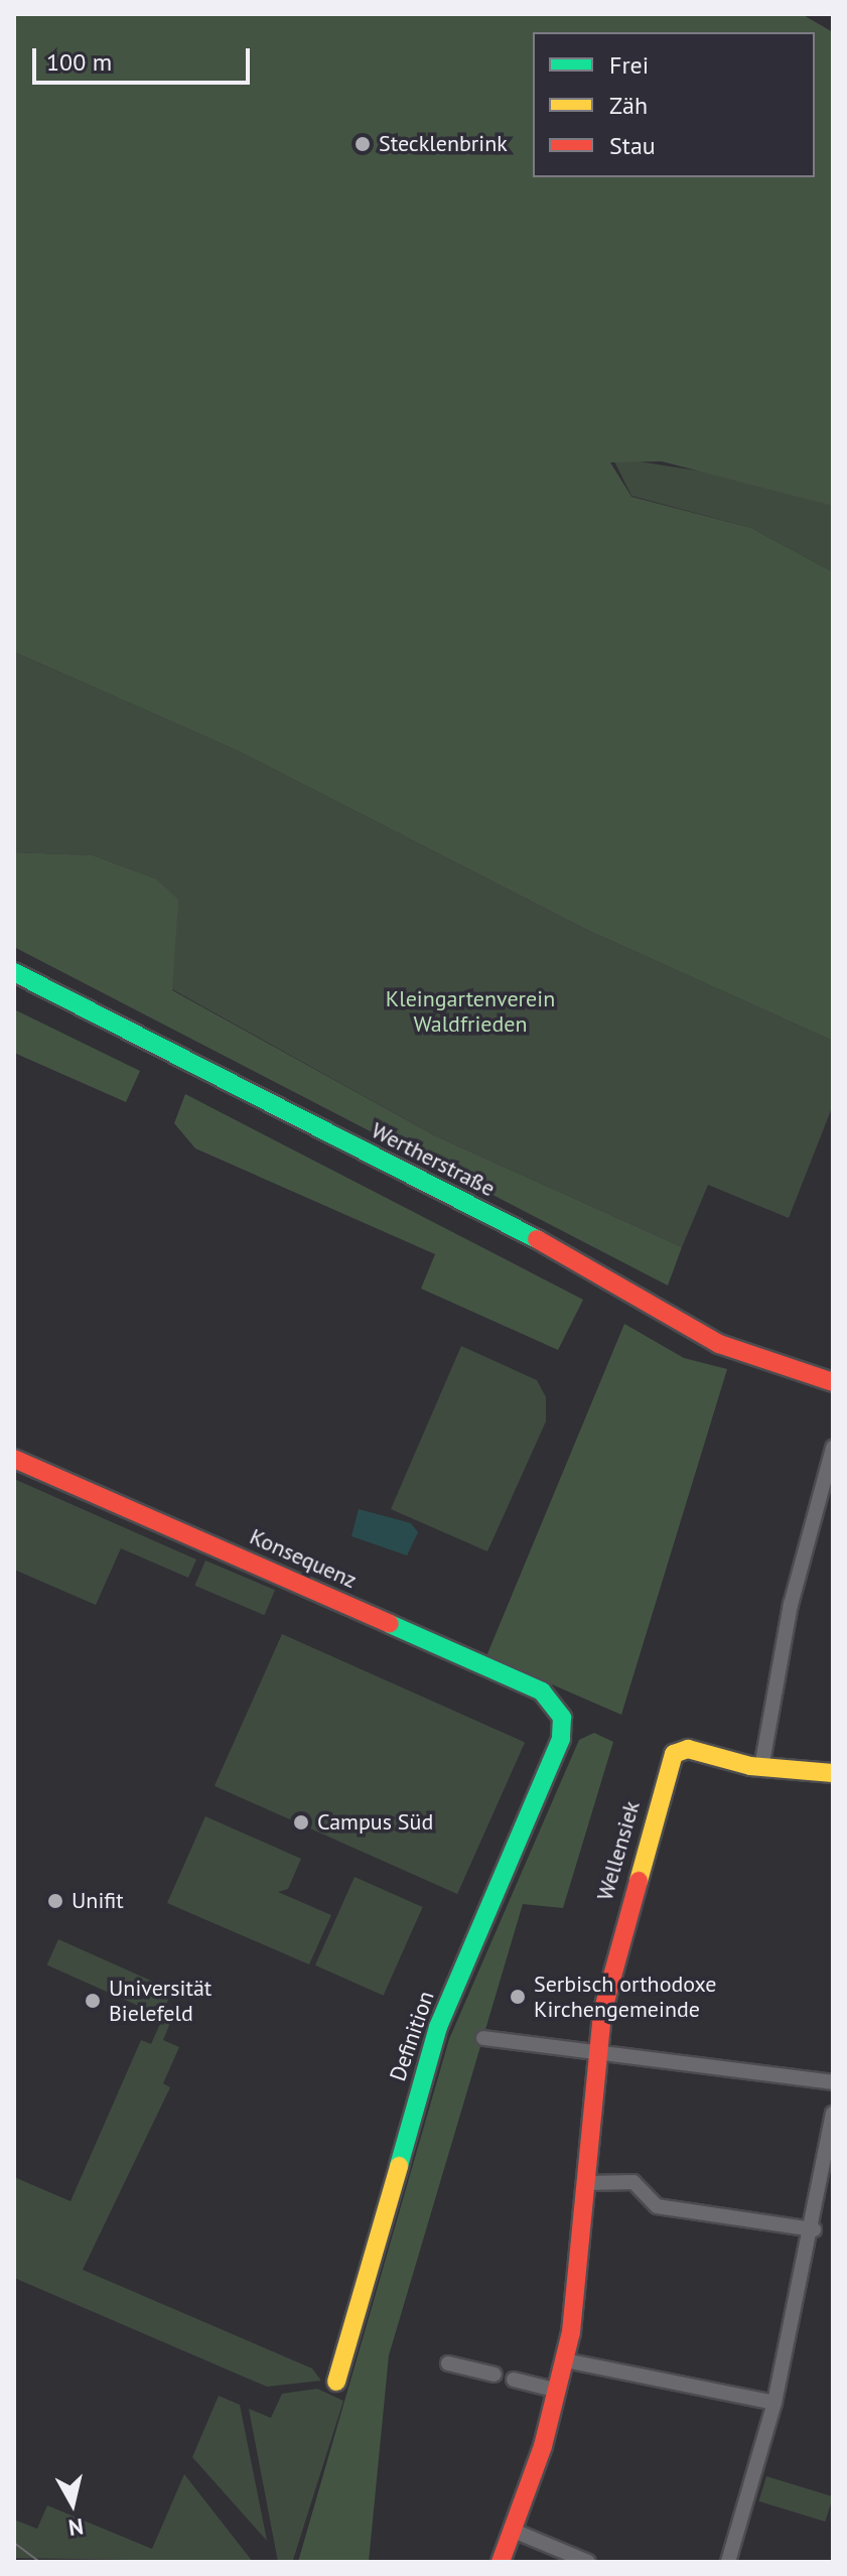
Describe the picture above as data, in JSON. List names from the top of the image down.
{
  "streets": {
    "street": [
      "Wertherstraße",
      "Konsequenz",
      "Wellensiek",
      "Definition"
    ]
  },
  "crossings": [
    ["Konsequenz", "Definition"]
  ],
  "parks": ["Kleingartenverein Waldfrieden"],
  "places": [
    "Stecklenbrink",
    "Campus Süd",
    "Unifit",
    "Serbisch orthodoxe Kirchengemeinde",
    "Universität Bielefeld"
  ],
  "legend": ["Frei", "Zäh", "Stau"],
  "scale_bar": "100 m",
  "north": "bottom"
}
